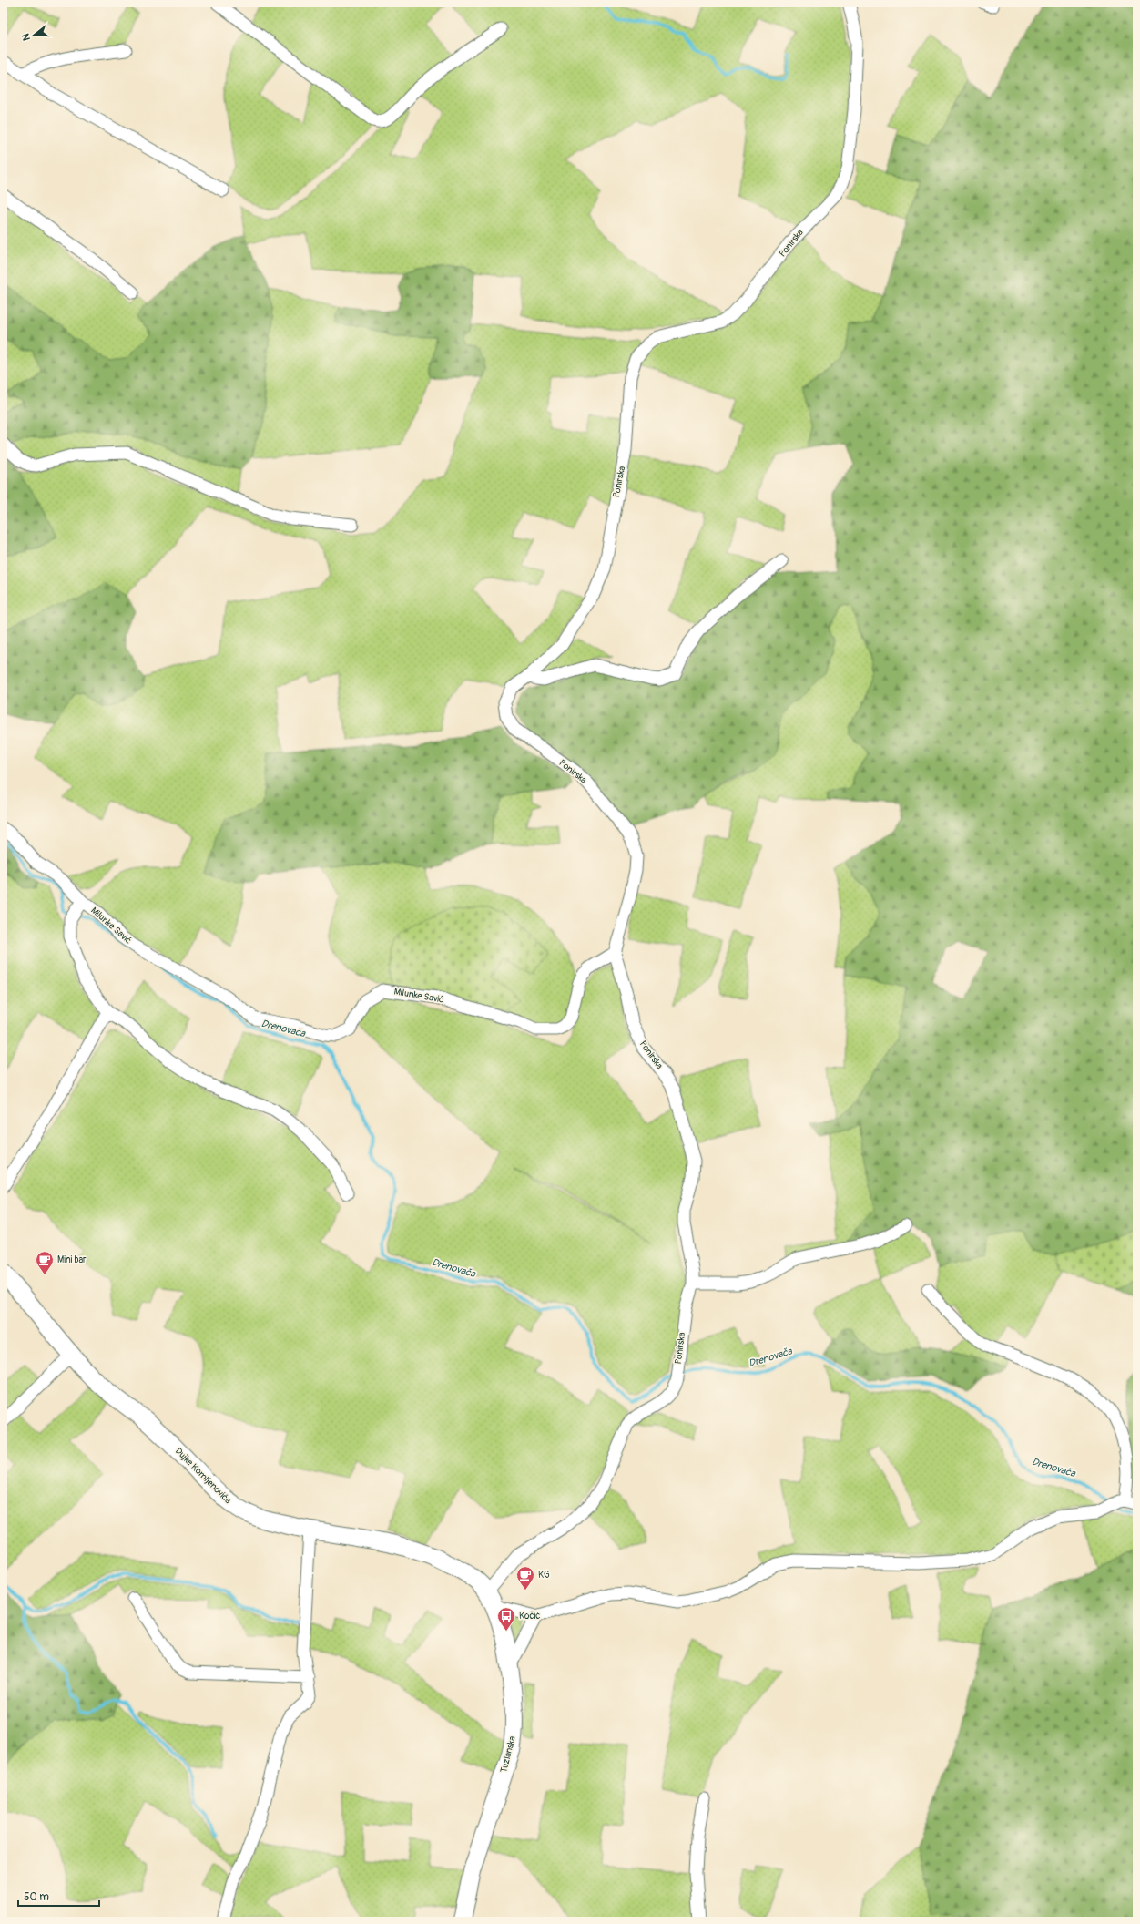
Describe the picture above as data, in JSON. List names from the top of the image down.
{
  "streets": {
    "street": [
      "Ponirska",
      "Milunke Savić",
      "Dujke Komljenovića",
      "Tuzlanska"
    ]
  },
  "crossings": [
    ["Ponirska", "Milunke Savić"],
    ["Ponirska", "Dujke Komljenovića"],
    ["Ponirska", "Tuzlanska"],
    ["Dujke Komljenovića", "Tuzlanska"]
  ],
  "water": ["Drenovača"],
  "places": {
    "cafe": ["Mini bar", "KG"],
    "bus stop": ["Kočić"]
  },
  "scale_bar": "50 m",
  "north": "left"
}
